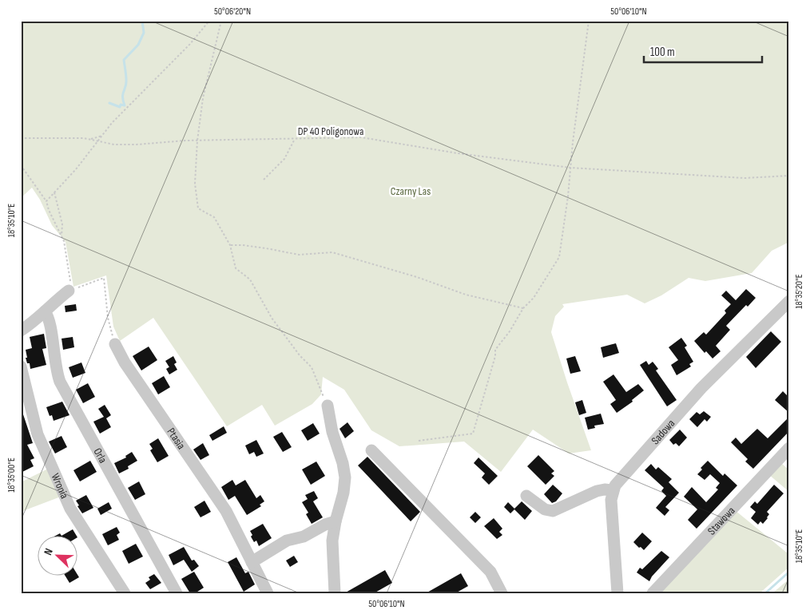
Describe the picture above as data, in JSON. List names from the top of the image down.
{
  "streets": {
    "street": [
      "Sadowa",
      "Ptasia",
      "Orla",
      "Wronia",
      "Stawowa"
    ],
    "path": ["DP 40 Poligonowa"]
  },
  "parks": ["Czarny Las"],
  "scale_bar": "100 m",
  "north": "top left",
  "coordinates": [
    "50°06'20\"N",
    "50°06'10\"N",
    "18°35'10\"E",
    "18°35'20\"E",
    "18°35'00\"E"
  ]
}
